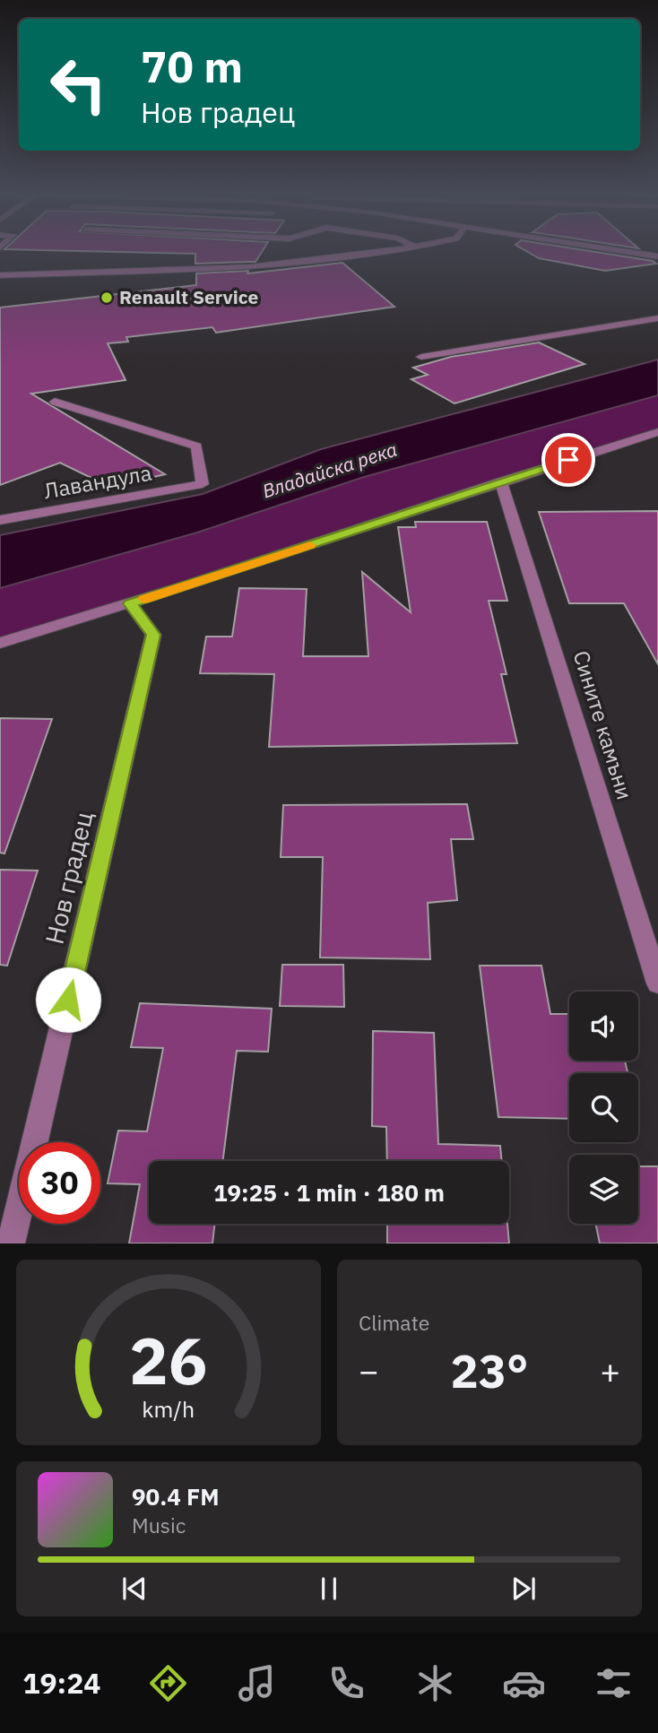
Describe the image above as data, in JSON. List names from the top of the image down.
{
  "streets": {
    "street": ["Лавандула", "Сините камъни", "Нов градец"]
  },
  "water": ["Владайска река"],
  "places": ["Renault Service"],
  "page": {
    "turn": ["70 m", "Нов градец"],
    "limit": "30",
    "trip": "19:25 · 1 min · 180 m",
    "tile": "Climate",
    "heat": ["−", "23°", "+"],
    "song": ["90.4 FM", "Music"],
    "tabs": "19:24",
    "gauge": ["26", "km/h"]
  }
}
